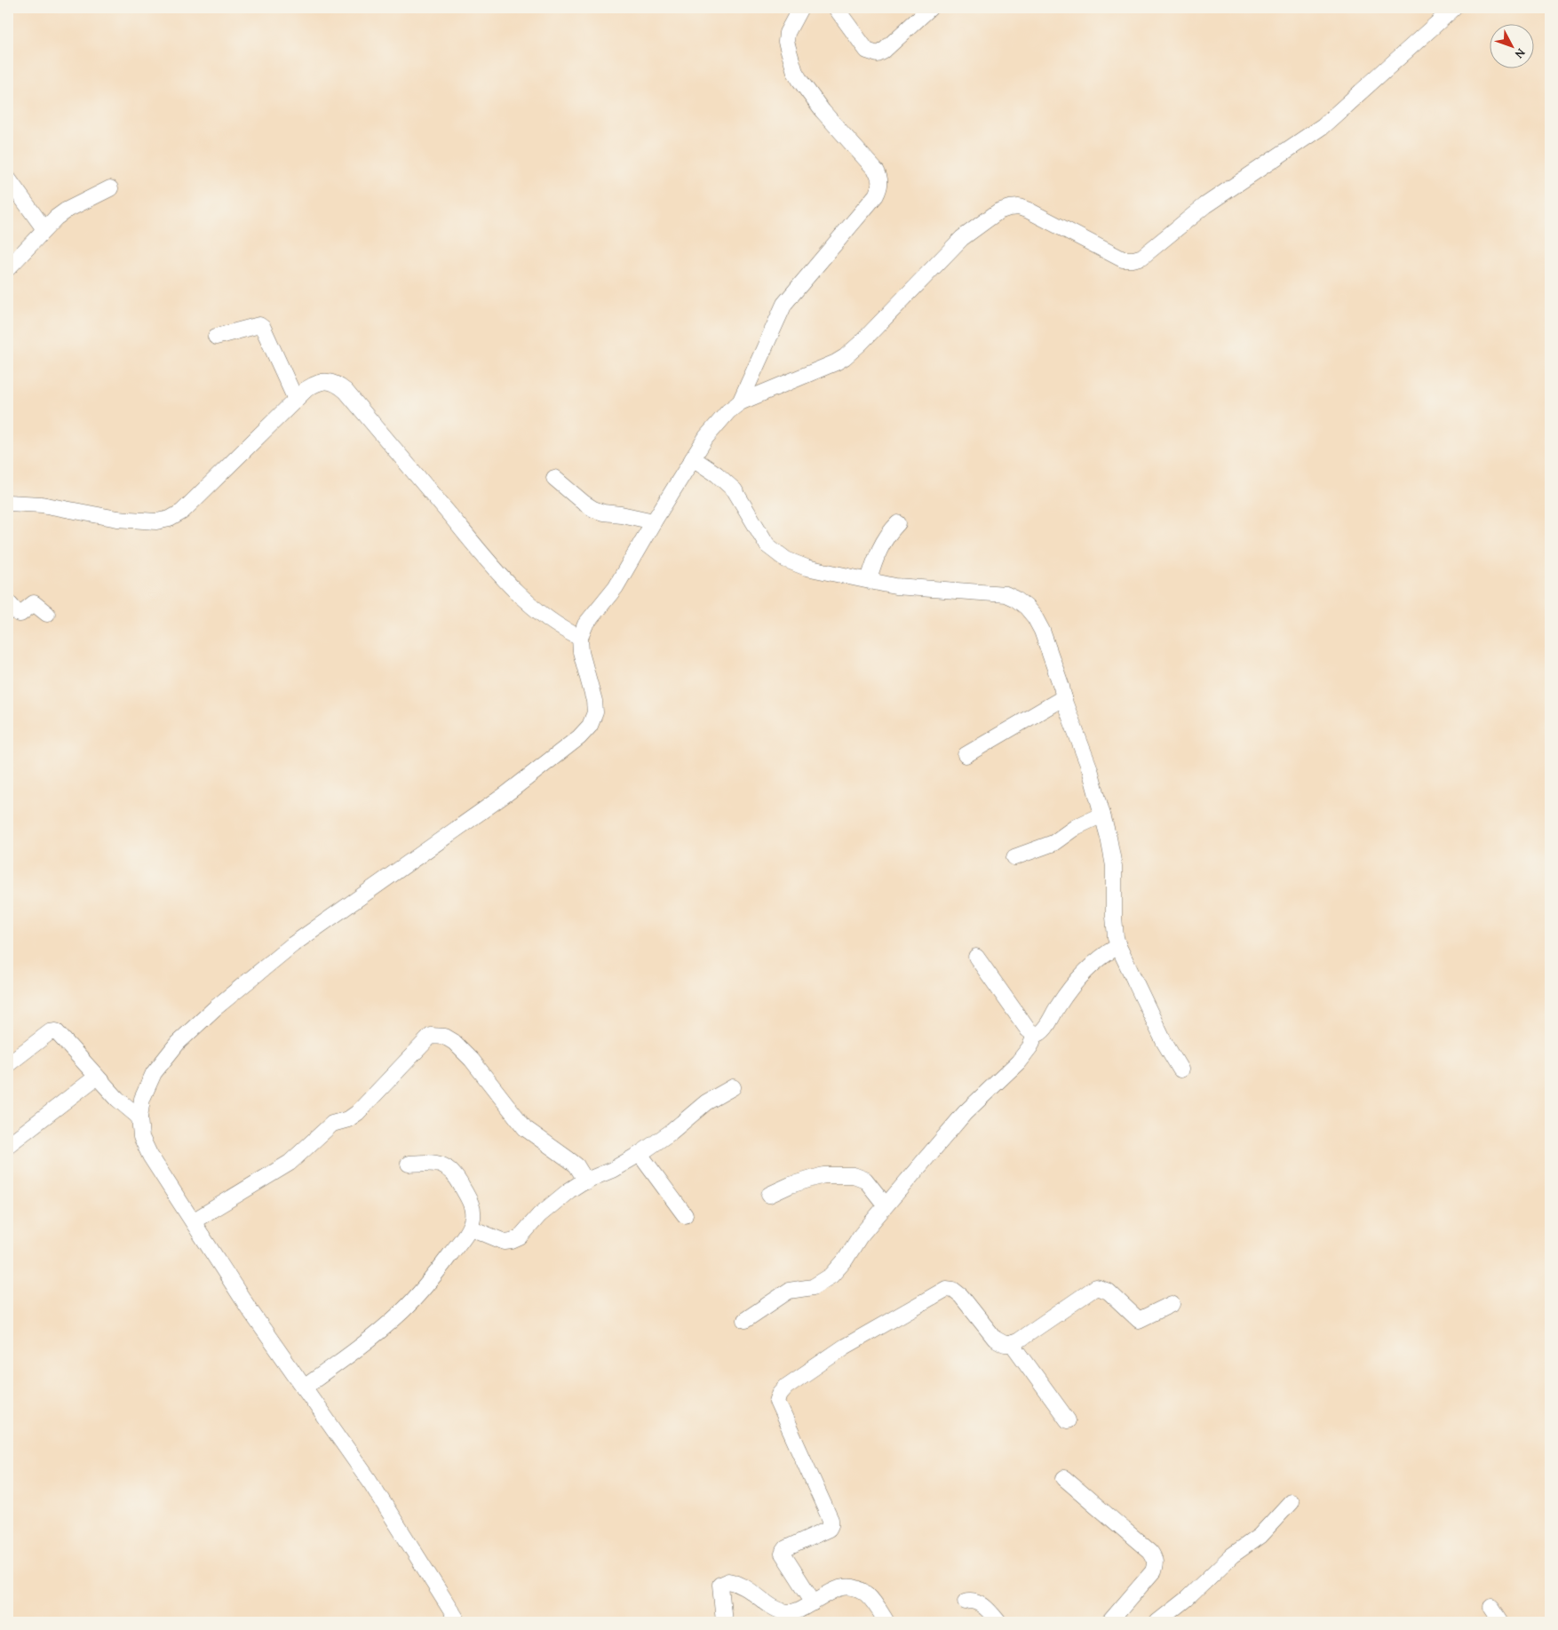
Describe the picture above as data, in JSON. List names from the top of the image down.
{
  "north": "bottom right"
}
